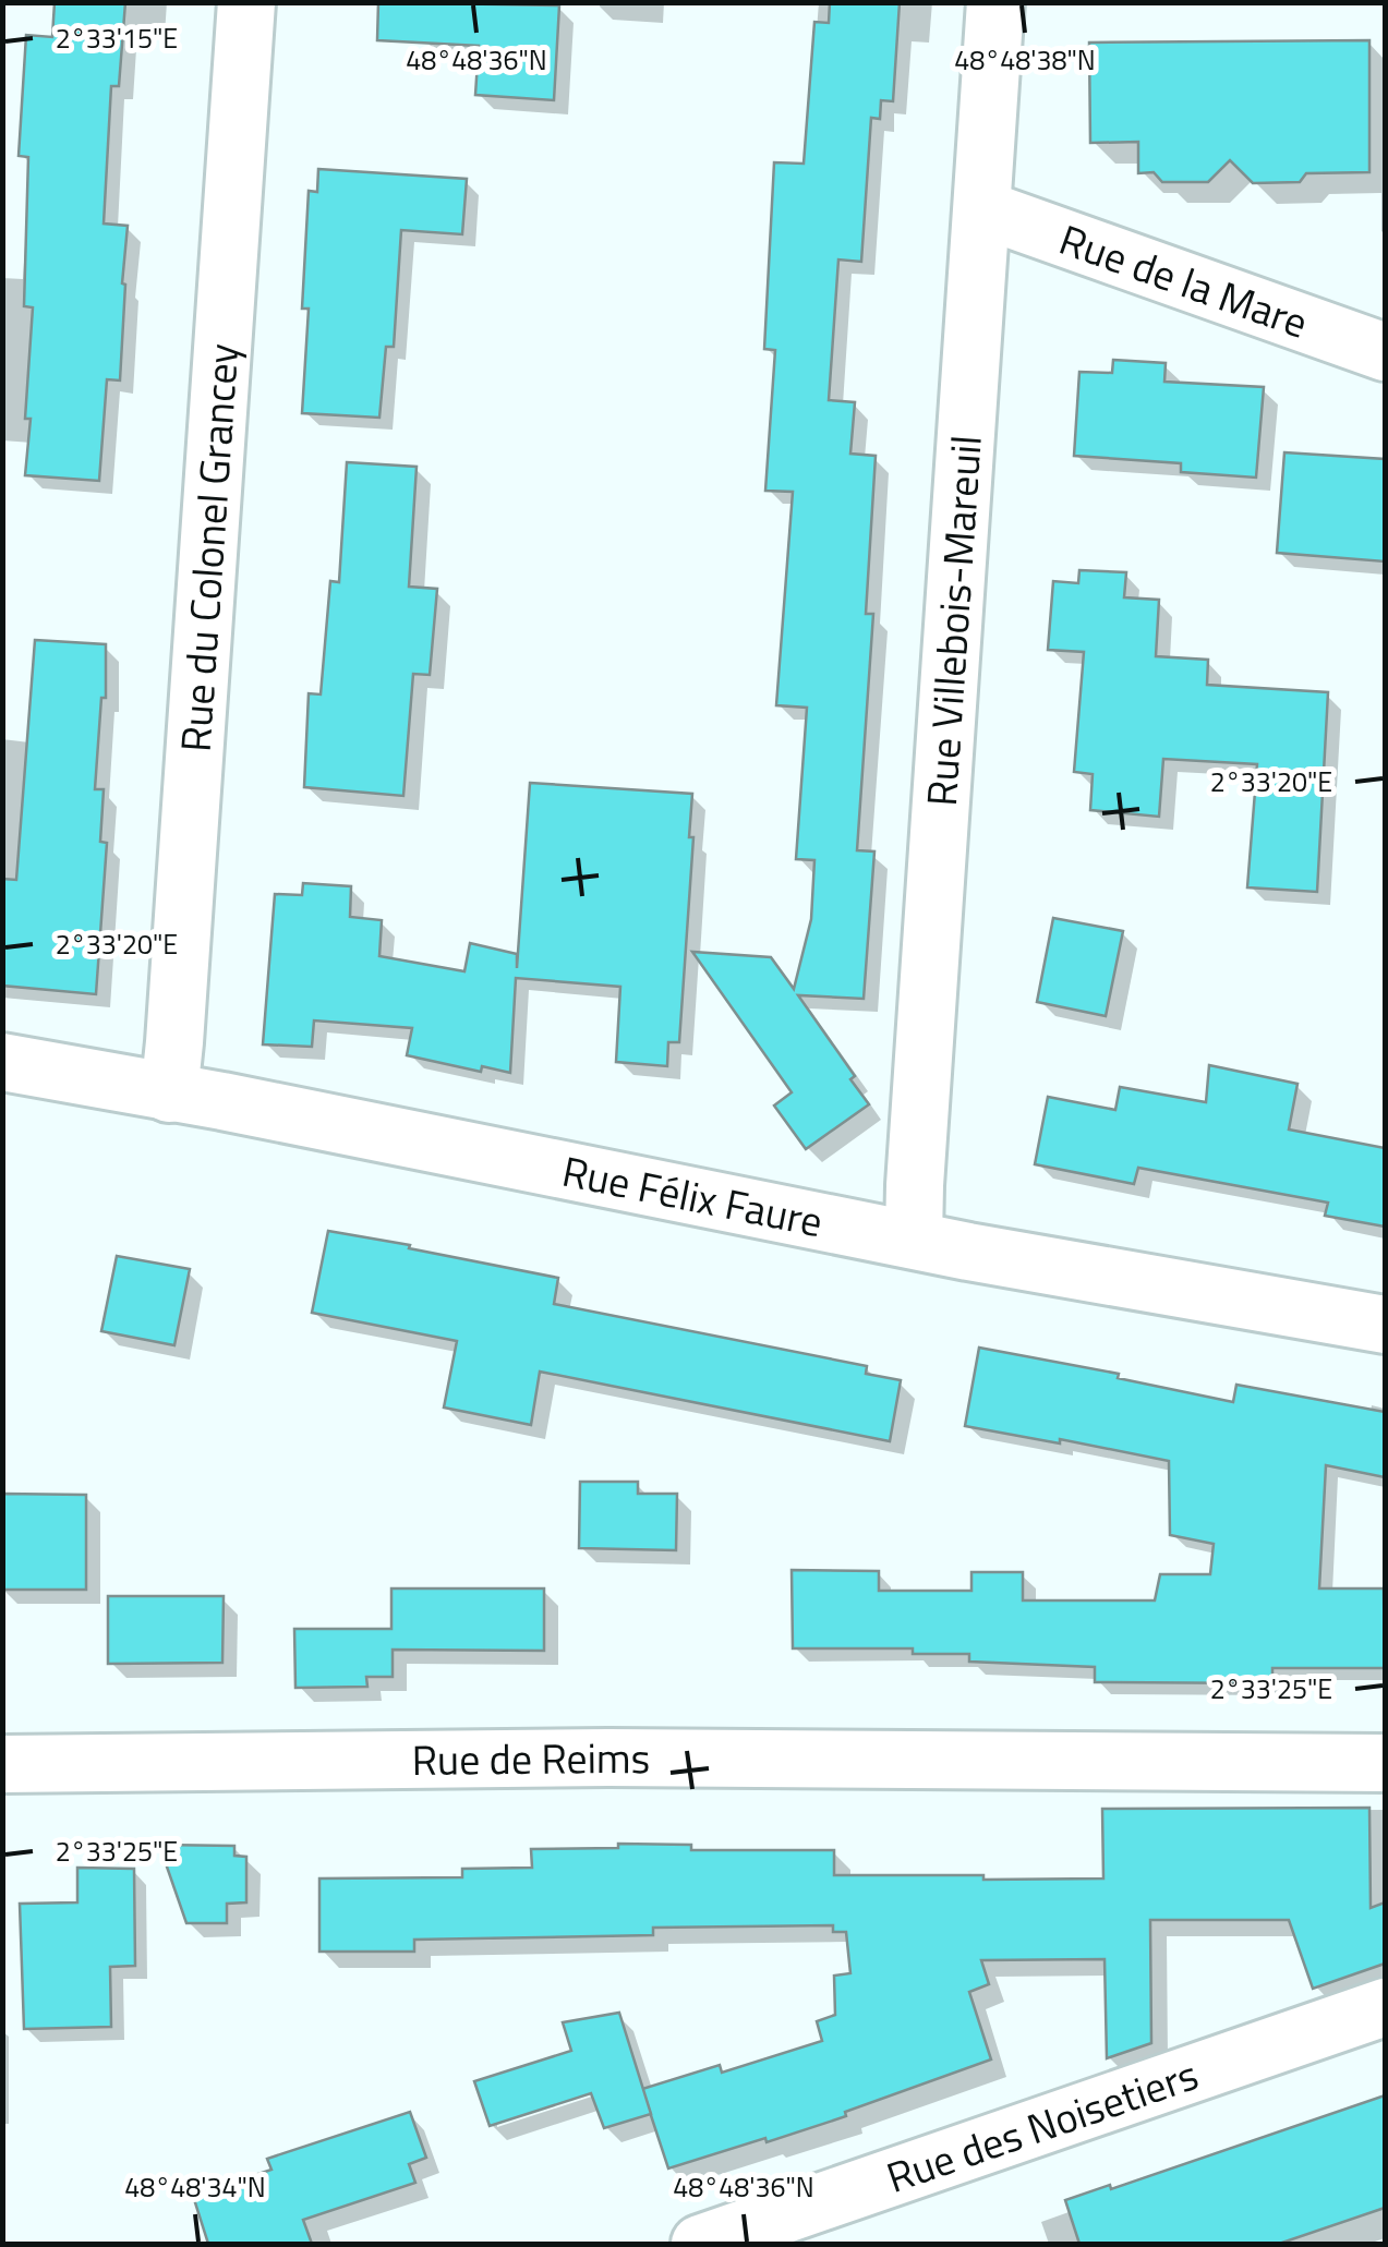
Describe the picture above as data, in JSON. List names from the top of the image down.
{
  "streets": {
    "street": [
      "Rue de la Mare",
      "Rue du Colonel Grancey",
      "Rue Villebois-Mareuil",
      "Rue Félix Faure",
      "Rue de Reims",
      "Rue des Noisetiers"
    ]
  },
  "crossings": [
    ["Rue de la Mare", "Rue Villebois-Mareuil"],
    ["Rue du Colonel Grancey", "Rue Félix Faure"],
    ["Rue Villebois-Mareuil", "Rue Félix Faure"]
  ],
  "coordinates": [
    "2°33'15\"E",
    "48°48'36\"N",
    "48°48'38\"N",
    "2°33'20\"E",
    "2°33'25\"E",
    "48°48'34\"N"
  ]
}
